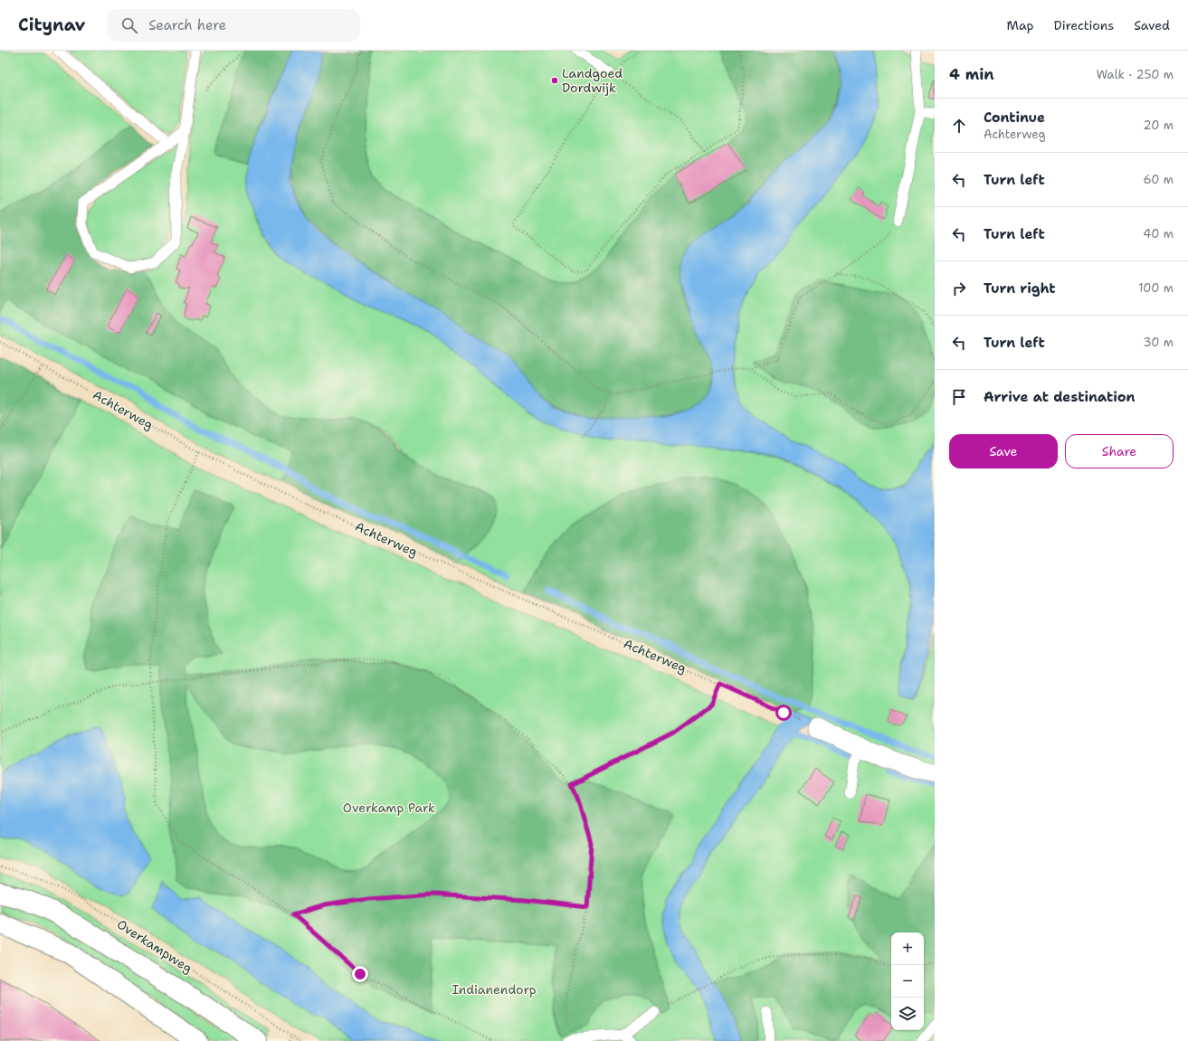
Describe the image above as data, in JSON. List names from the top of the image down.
{
  "streets": {
    "street": ["Overkampweg"],
    "path": ["Achterweg"]
  },
  "parks": ["Overkamp Park", "Indianendorp"],
  "places": ["Landgoed Dordwijk"],
  "page": {
    "header": "Citynav",
    "search": "Search here",
    "nav": ["Map", "Directions", "Saved"],
    "heading": ["4 min", "Walk · 250 m"],
    "list": [
      ["Continue", "Achterweg", "20 m"],
      ["Turn left", "60 m"],
      ["Turn left", "40 m"],
      ["Turn right", "100 m"],
      ["Turn left", "30 m"],
      "Arrive at destination"
    ],
    "buttons": ["Save", "Share"],
    "map_buttons": ["+", "−"]
  }
}
